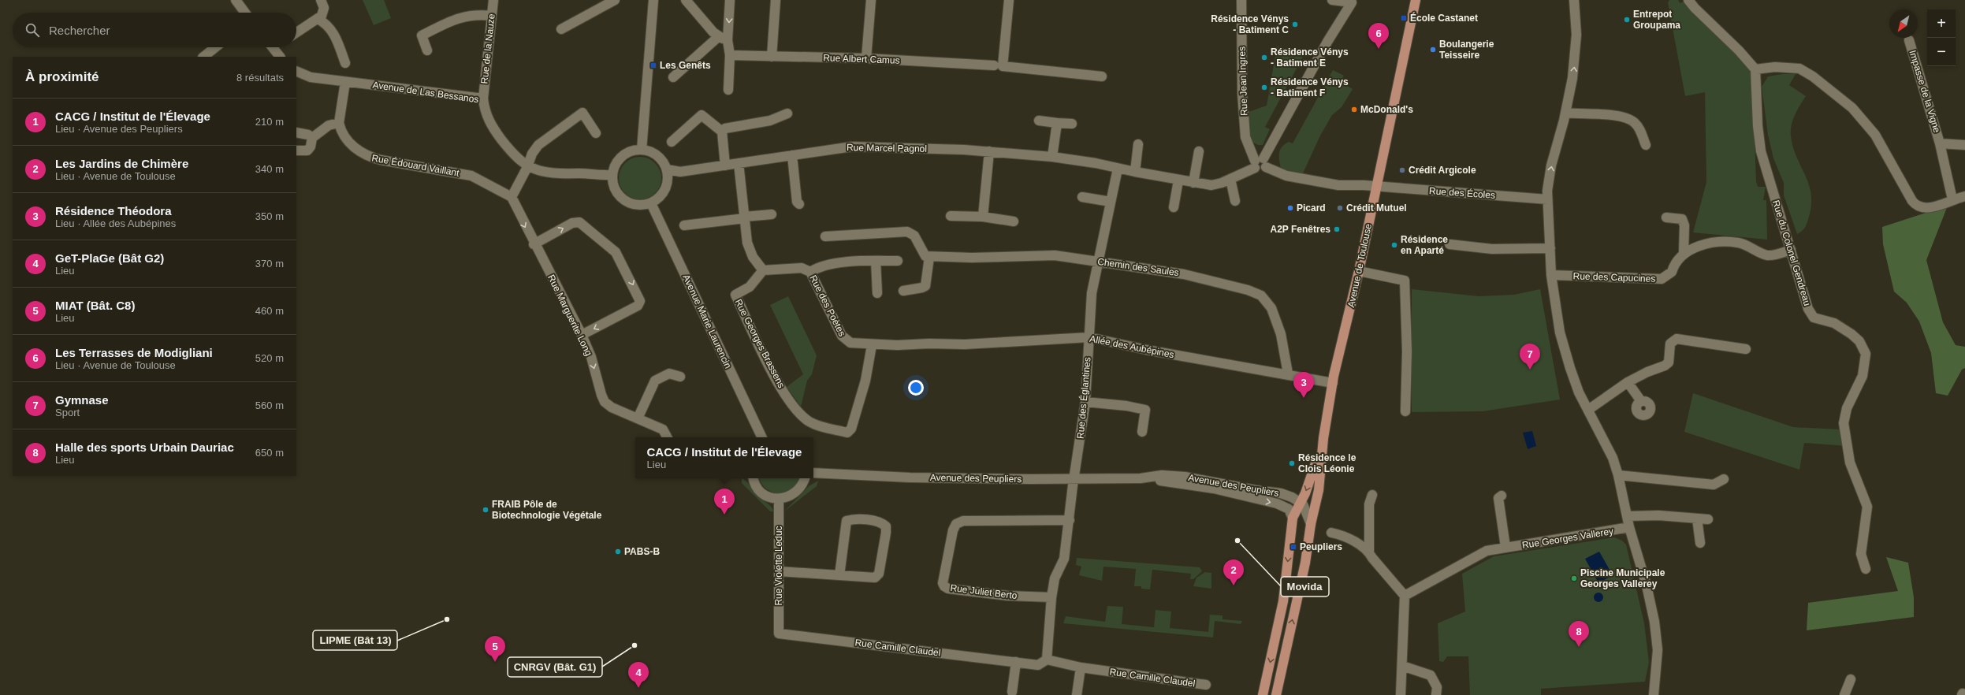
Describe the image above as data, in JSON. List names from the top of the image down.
{
  "streets": {
    "main road": ["Avenue de Toulouse"],
    "street": [
      "Rue de la Nauze",
      "Rue Albert Camus",
      "Rue Jean Ingres",
      "Impasse de la Vigne",
      "Avenue de Las Bessanos",
      "Rue Marcel Pagnol",
      "Rue Édouard Vaillant",
      "Rue des Écoles",
      "Rue du Colonel Gendreau",
      "Chemin des Saules",
      "Rue des Capucines",
      "Rue des Poètes",
      "Rue Marguerite Long",
      "Avenue Marie Laurencin",
      "Rue Georges Brassens",
      "Allée des Aubépines",
      "Rue des Églantines",
      "Avenue des Peupliers",
      "Rue Georges Vallerey",
      "Rue Violette Leduc",
      "Rue Juliet Berto",
      "Rue Camille Claudel"
    ]
  },
  "crossings": [
    ["Rue de la Nauze", "Avenue de Las Bessanos"],
    ["Rue Jean Ingres", "Rue Marcel Pagnol"],
    ["Rue Jean Ingres", "Rue des Écoles"],
    ["Avenue de Las Bessanos", "Rue Marcel Pagnol"],
    ["Avenue de Las Bessanos", "Avenue Marie Laurencin"],
    ["Rue Marcel Pagnol", "Rue des Écoles"],
    ["Rue Marcel Pagnol", "Avenue Marie Laurencin"],
    ["Rue Marcel Pagnol", "Rue des Églantines"],
    ["Rue Édouard Vaillant", "Rue Marguerite Long"],
    ["Rue des Écoles", "Avenue de Toulouse"],
    ["Rue du Colonel Gendreau", "Rue des Capucines"],
    ["Avenue de Toulouse", "Allée des Aubépines"],
    ["Avenue de Toulouse", "Avenue des Peupliers"],
    ["Chemin des Saules", "Allée des Aubépines"],
    ["Chemin des Saules", "Rue des Églantines"],
    ["Rue des Poètes", "Rue Georges Brassens"],
    ["Rue des Poètes", "Allée des Aubépines"],
    ["Rue Georges Brassens", "Allée des Aubépines"],
    ["Allée des Aubépines", "Rue des Églantines"],
    ["Rue des Églantines", "Avenue des Peupliers"],
    ["Rue des Églantines", "Rue Juliet Berto"],
    ["Rue des Églantines", "Rue Camille Claudel"],
    ["Rue Violette Leduc", "Rue Camille Claudel"]
  ],
  "one_way": ["Rue Marguerite Long"],
  "places": {
    "transit": ["École Castanet", "Les Genêts", "Peupliers"],
    "other": [
      "Entrepot Groupama",
      "Résidence Vénys - Batiment C",
      "Boulangerie Teisseire",
      "Résidence Vénys - Batiment E",
      "Résidence Vénys - Batiment F",
      "McDonald's",
      "Crédit Argicole",
      "Picard",
      "Crédit Mutuel",
      "A2P Fenêtres",
      "Résidence en Aparté",
      "Résidence le Clois Léonie",
      "FRAIB Pôle de Biotechnologie Végétale",
      "Movida",
      "PABS-B",
      "Piscine Municipale Georges Vallerey",
      "LIPME (Bât 13)",
      "CNRGV (Bât. G1)"
    ]
  },
  "north": "bottom left",
  "page": {
    "map_buttons": ["+", "−"],
    "search": "Rechercher",
    "pins": [
      "6",
      "7",
      "3",
      "1",
      "2",
      "8",
      "5",
      "4"
    ],
    "heading": ["À proximité", "8 résultats"],
    "list": [
      {
        "mark": "1",
        "name": "CACG / Institut de l'Élevage",
        "note": "Lieu · Avenue des Peupliers",
        "value": "210 m"
      },
      {
        "mark": "2",
        "name": "Les Jardins de Chimère",
        "note": "Lieu · Avenue de Toulouse",
        "value": "340 m"
      },
      {
        "mark": "3",
        "name": "Résidence Théodora",
        "note": "Lieu · Allée des Aubépines",
        "value": "350 m"
      },
      {
        "mark": "4",
        "name": "GeT-PlaGe (Bât G2)",
        "note": "Lieu",
        "value": "370 m"
      },
      {
        "mark": "5",
        "name": "MIAT (Bât. C8)",
        "note": "Lieu",
        "value": "460 m"
      },
      {
        "mark": "6",
        "name": "Les Terrasses de Modigliani",
        "note": "Lieu · Avenue de Toulouse",
        "value": "520 m"
      },
      {
        "mark": "7",
        "name": "Gymnase",
        "note": "Sport",
        "value": "560 m"
      },
      {
        "mark": "8",
        "name": "Halle des sports Urbain Dauriac",
        "note": "Lieu",
        "value": "650 m"
      }
    ],
    "popup": ["CACG / Institut de l'Élevage", "Lieu"]
  }
}
